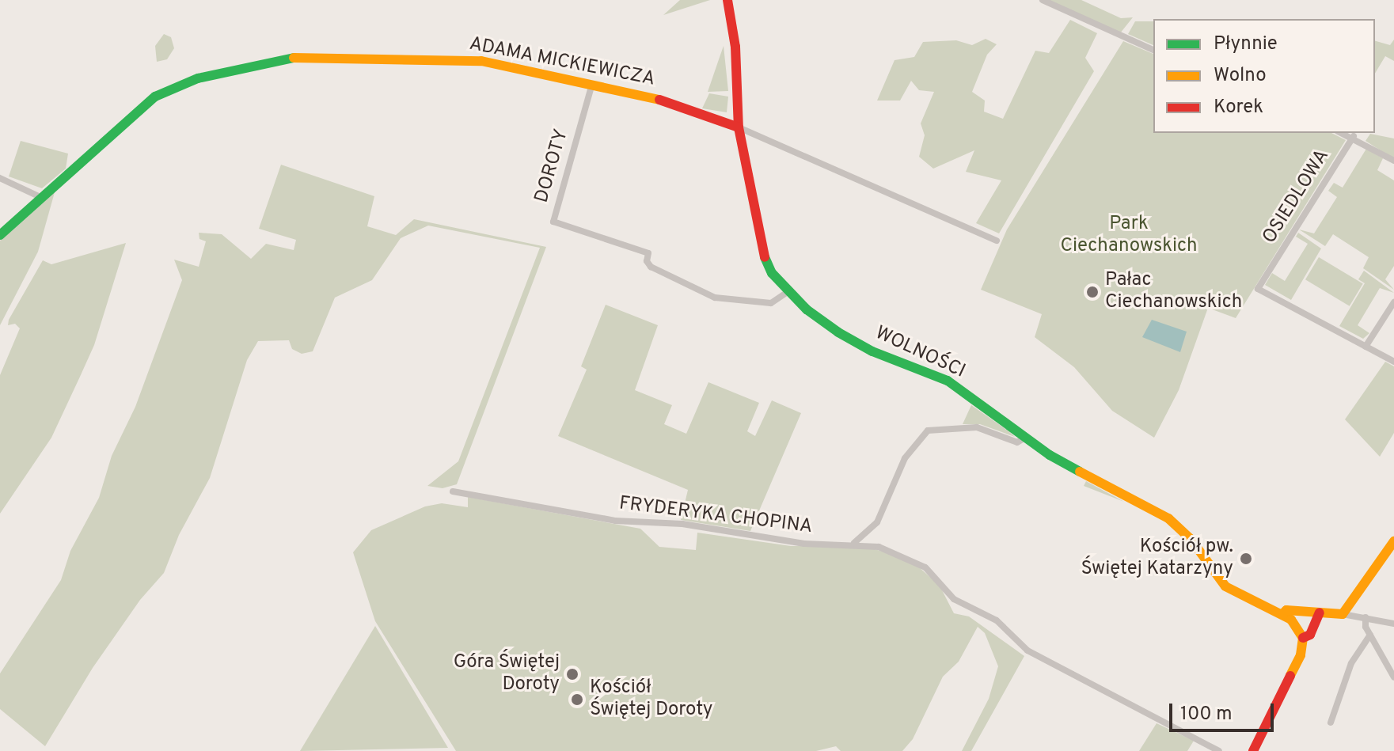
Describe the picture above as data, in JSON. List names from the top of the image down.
{
  "streets": {
    "street": [
      "ADAMA MICKIEWICZA",
      "DOROTY",
      "OSIEDLOWA",
      "WOLNOŚCI",
      "FRYDERYKA CHOPINA"
    ]
  },
  "crossings": [
    ["ADAMA MICKIEWICZA", "DOROTY"],
    ["ADAMA MICKIEWICZA", "WOLNOŚCI"],
    ["DOROTY", "WOLNOŚCI"]
  ],
  "parks": ["Park Ciechanowskich"],
  "places": [
    "Pałac Ciechanowskich",
    "Kościół pw. Świętej Katarzyny",
    "Góra Świętej Doroty",
    "Kościół Świętej Doroty"
  ],
  "legend": ["Płynnie", "Wolno", "Korek"],
  "scale_bar": "100 m"
}
